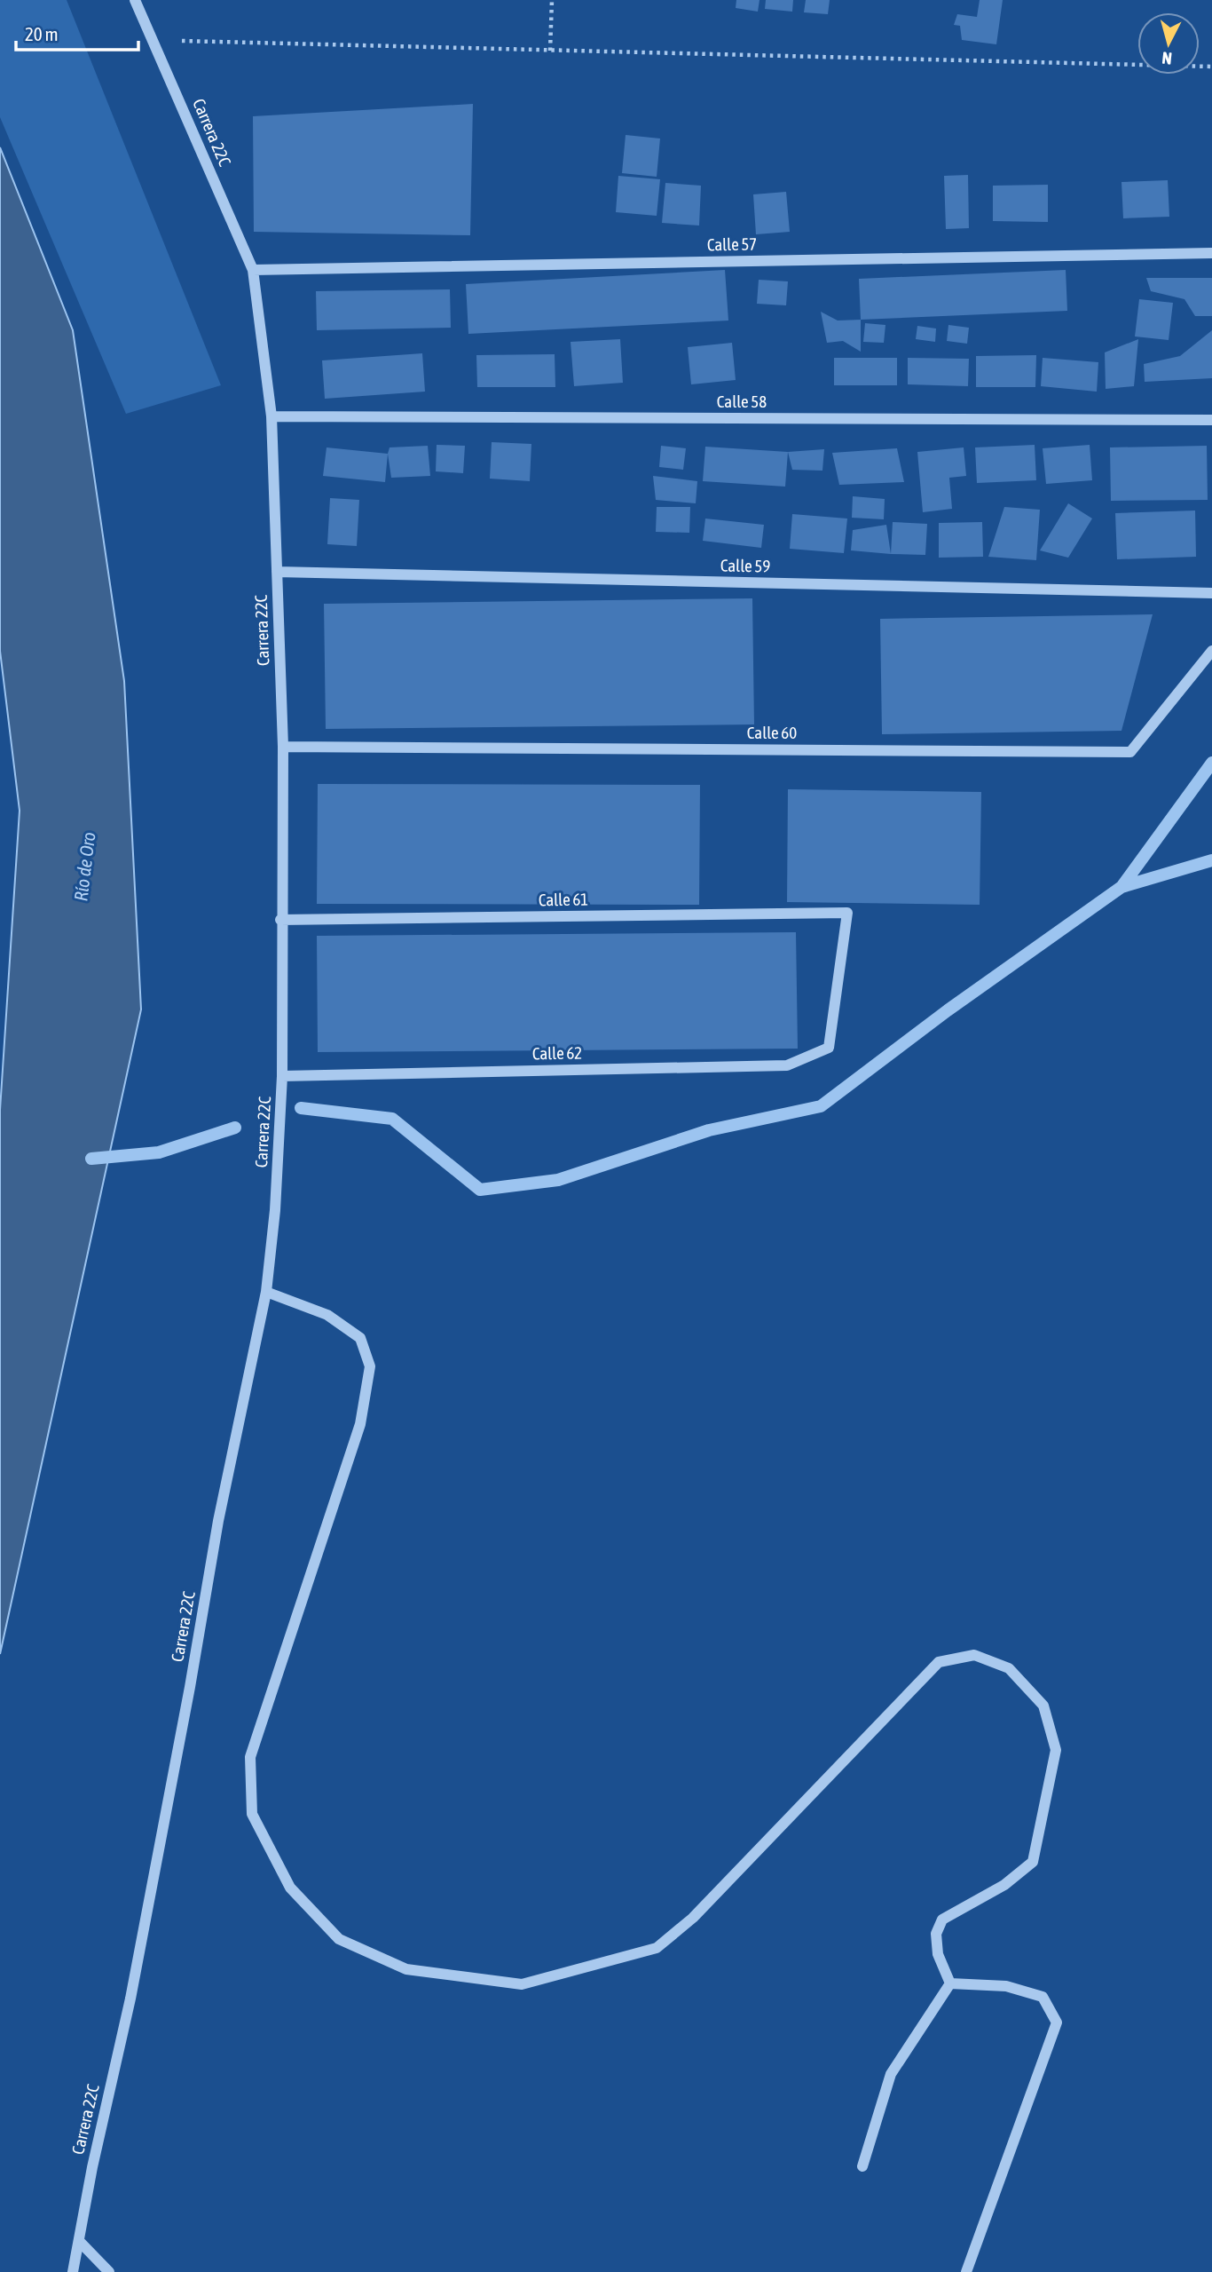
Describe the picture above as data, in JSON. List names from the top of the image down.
{
  "streets": {
    "street": [
      "Carrera 22C",
      "Calle 57",
      "Calle 58",
      "Calle 59",
      "Calle 60",
      "Calle 61",
      "Calle 62"
    ]
  },
  "crossings": [
    ["Carrera 22C", "Calle 57"],
    ["Carrera 22C", "Calle 58"],
    ["Carrera 22C", "Calle 59"],
    ["Carrera 22C", "Calle 60"],
    ["Carrera 22C", "Calle 61"],
    ["Carrera 22C", "Calle 62"],
    ["Calle 61", "Calle 62"]
  ],
  "water": ["Río de Oro"],
  "scale_bar": "20 m",
  "north": "bottom"
}
